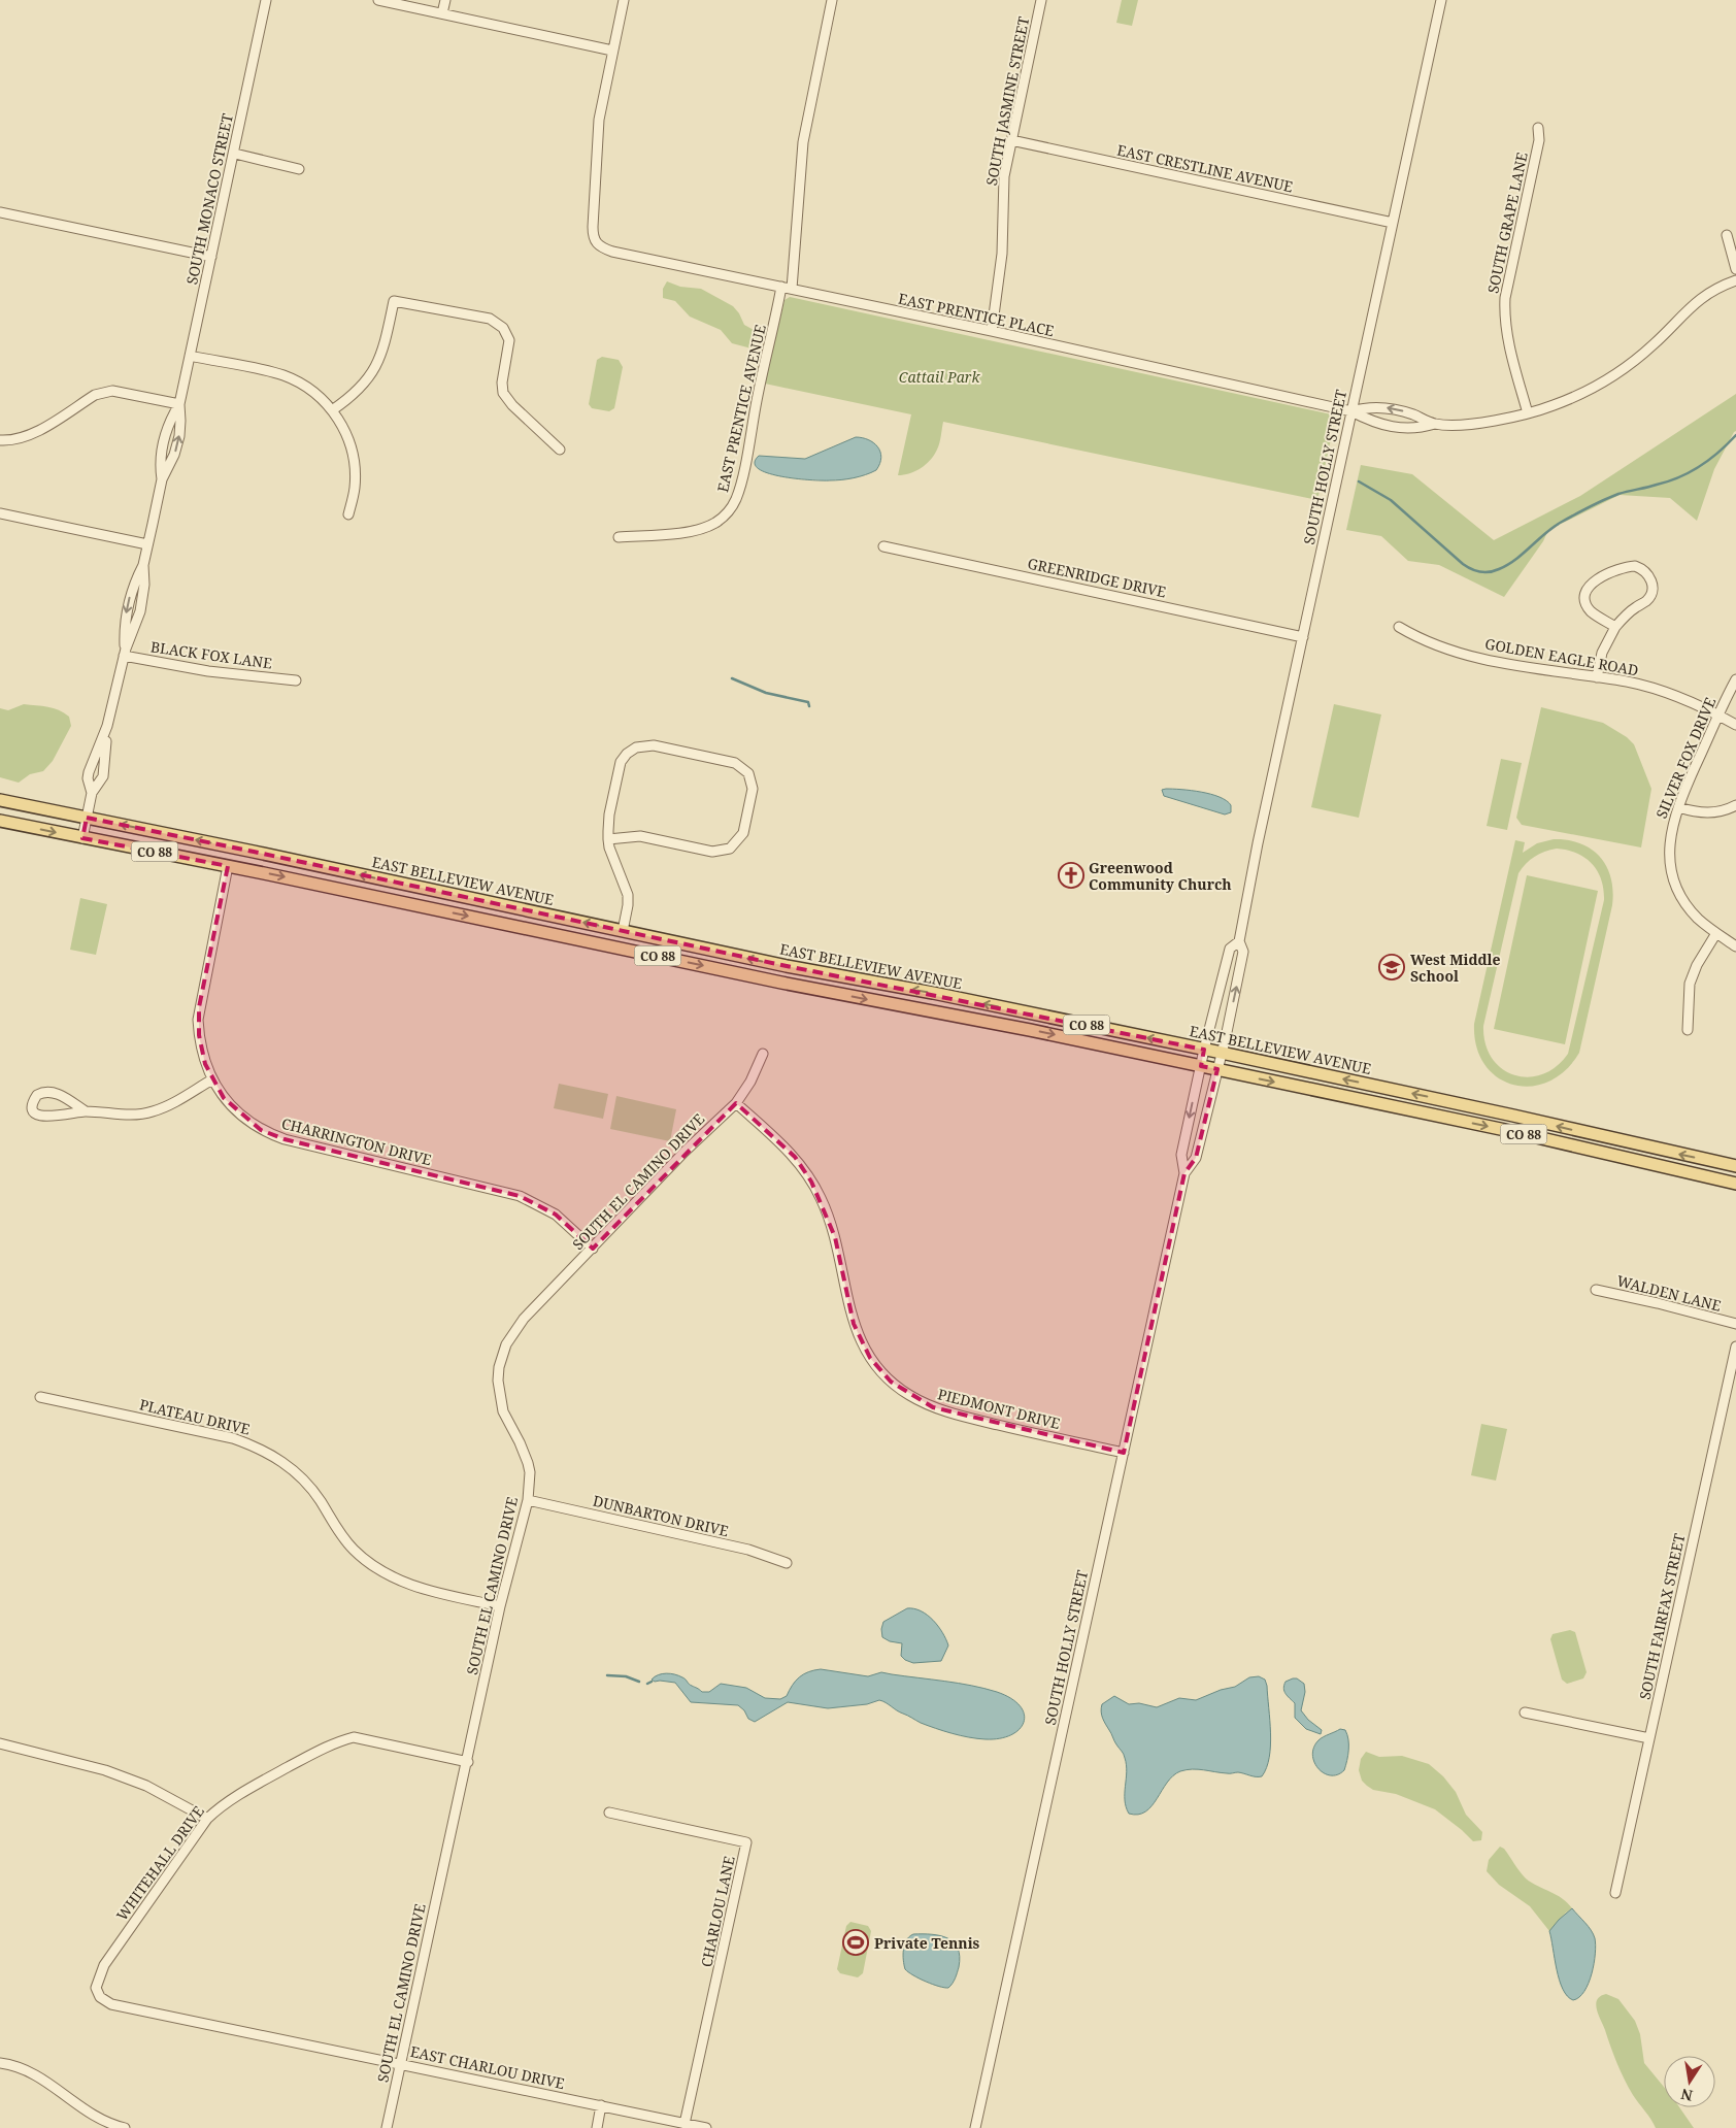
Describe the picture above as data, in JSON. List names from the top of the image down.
{
  "streets": {
    "main road": ["CO 88", "EAST BELLEVIEW AVENUE"],
    "street": [
      "SOUTH JASMINE STREET",
      "EAST CRESTLINE AVENUE",
      "SOUTH MONACO STREET",
      "SOUTH GRAPE LANE",
      "EAST PRENTICE PLACE",
      "EAST PRENTICE AVENUE",
      "SOUTH HOLLY STREET",
      "GREENRIDGE DRIVE",
      "BLACK FOX LANE",
      "GOLDEN EAGLE ROAD",
      "SILVER FOX DRIVE",
      "CHARRINGTON DRIVE",
      "SOUTH EL CAMINO DRIVE",
      "WALDEN LANE",
      "PIEDMONT DRIVE",
      "PLATEAU DRIVE",
      "DUNBARTON DRIVE",
      "SOUTH FAIRFAX STREET",
      "WHITEHALL DRIVE",
      "CHARLOU LANE",
      "EAST CHARLOU DRIVE"
    ]
  },
  "crossings": [
    ["SOUTH JASMINE STREET", "EAST CRESTLINE AVENUE"],
    ["SOUTH JASMINE STREET", "EAST PRENTICE PLACE"],
    ["EAST CRESTLINE AVENUE", "SOUTH HOLLY STREET"],
    ["SOUTH MONACO STREET", "BLACK FOX LANE"],
    ["SOUTH MONACO STREET", "CO 88"],
    ["SOUTH MONACO STREET", "EAST BELLEVIEW AVENUE"],
    ["EAST PRENTICE PLACE", "EAST PRENTICE AVENUE"],
    ["EAST PRENTICE PLACE", "SOUTH HOLLY STREET"],
    ["SOUTH HOLLY STREET", "GREENRIDGE DRIVE"],
    ["SOUTH HOLLY STREET", "CO 88"],
    ["SOUTH HOLLY STREET", "EAST BELLEVIEW AVENUE"],
    ["SOUTH HOLLY STREET", "PIEDMONT DRIVE"],
    ["GOLDEN EAGLE ROAD", "SILVER FOX DRIVE"],
    ["CO 88", "CHARRINGTON DRIVE"],
    ["CHARRINGTON DRIVE", "SOUTH EL CAMINO DRIVE"],
    ["SOUTH EL CAMINO DRIVE", "PIEDMONT DRIVE"],
    ["SOUTH EL CAMINO DRIVE", "PLATEAU DRIVE"],
    ["SOUTH EL CAMINO DRIVE", "DUNBARTON DRIVE"],
    ["SOUTH EL CAMINO DRIVE", "WHITEHALL DRIVE"],
    ["SOUTH EL CAMINO DRIVE", "EAST CHARLOU DRIVE"],
    ["WHITEHALL DRIVE", "EAST CHARLOU DRIVE"],
    ["CHARLOU LANE", "EAST CHARLOU DRIVE"]
  ],
  "parks": ["Cattail Park"],
  "places": {
    "church": ["Greenwood Community Church"],
    "school or university": ["West Middle School"],
    "sports": ["Private Tennis"]
  },
  "north": "bottom"
}
